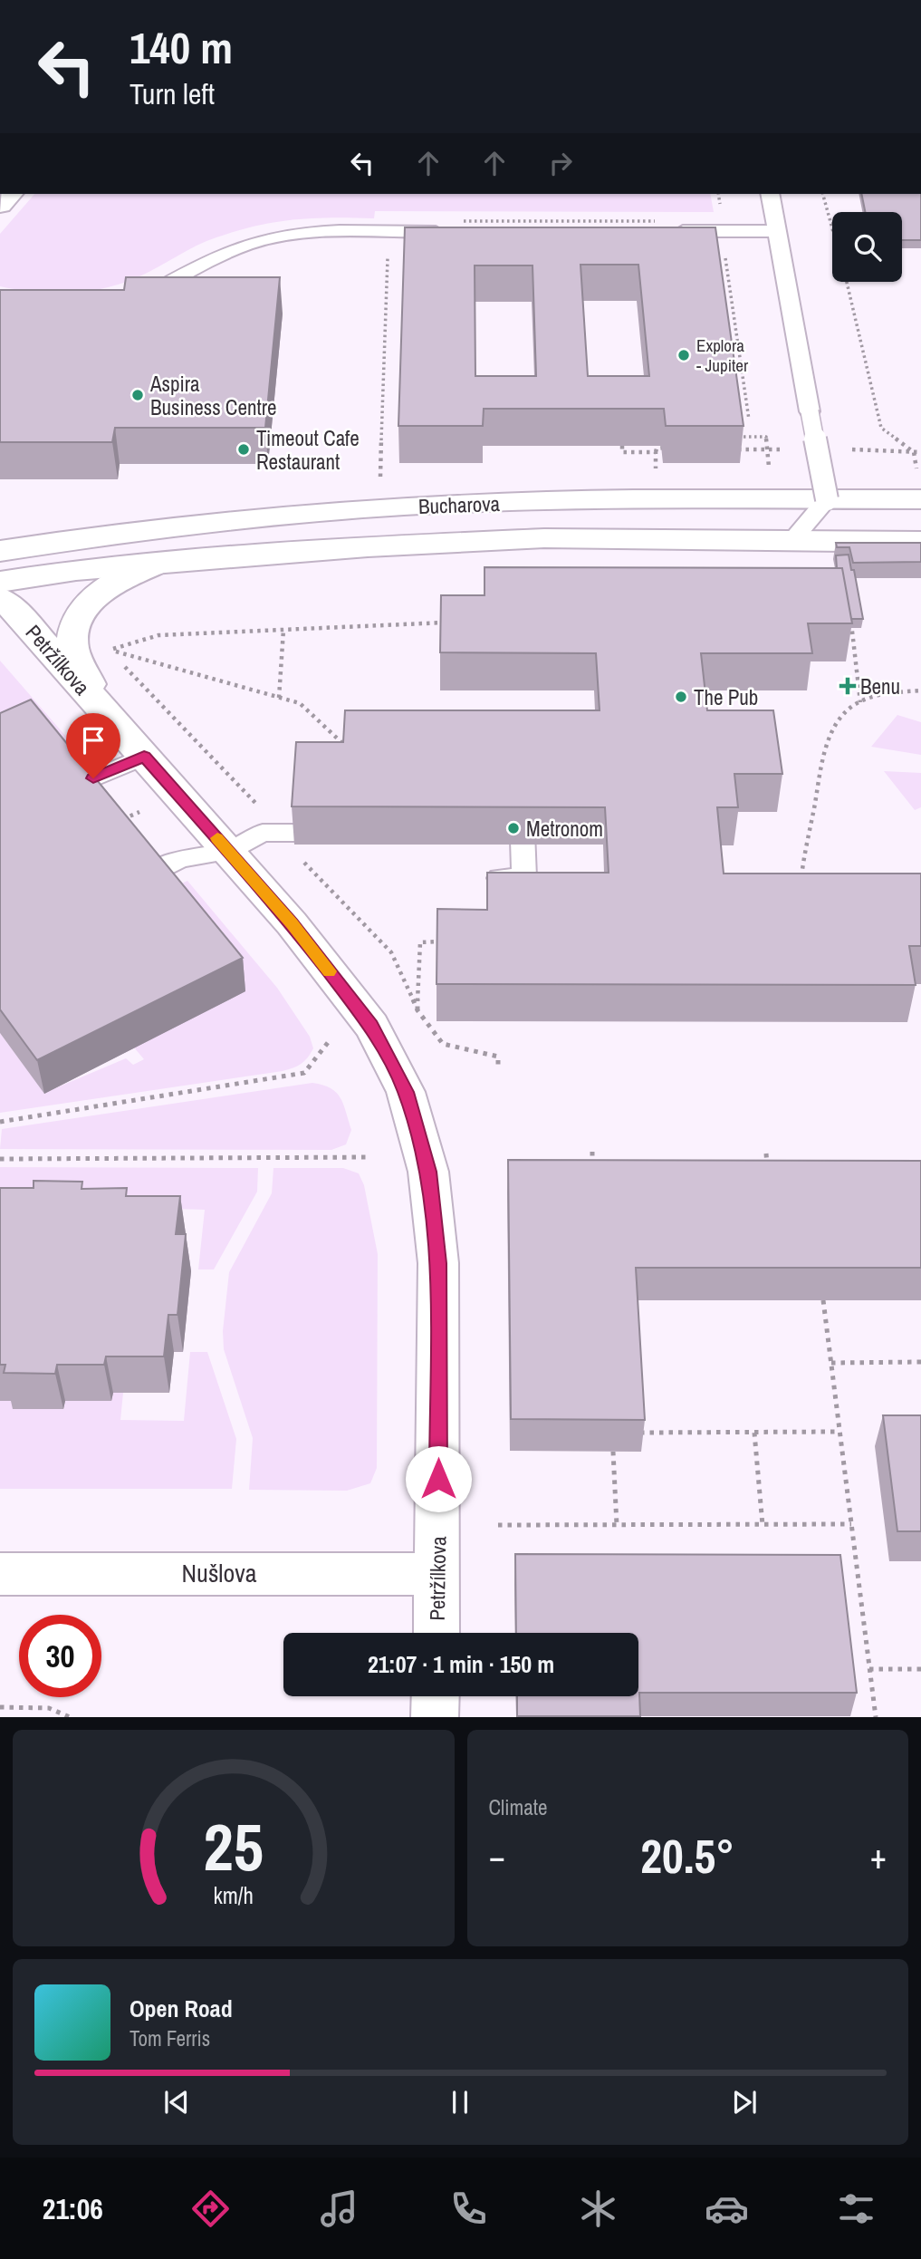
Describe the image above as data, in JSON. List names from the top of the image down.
{
  "streets": {
    "main road": ["Bucharova", "Petržílkova", "Nušlova"]
  },
  "crossings": [
    ["Petržílkova", "Nušlova"]
  ],
  "places": {
    "other": [
      "Explora - Jupiter",
      "Aspira Business Centre",
      "Timeout Cafe Restaurant",
      "The Pub",
      "Metronom"
    ],
    "health": ["Benu"]
  },
  "page": {
    "turn": ["140 m", "Turn left"],
    "limit": "30",
    "trip": "21:07 · 1 min · 150 m",
    "tile": "Climate",
    "heat": ["−", "20.5°", "+"],
    "song": ["Open Road", "Tom Ferris"],
    "tabs": "21:06",
    "gauge": ["25", "km/h"]
  }
}
